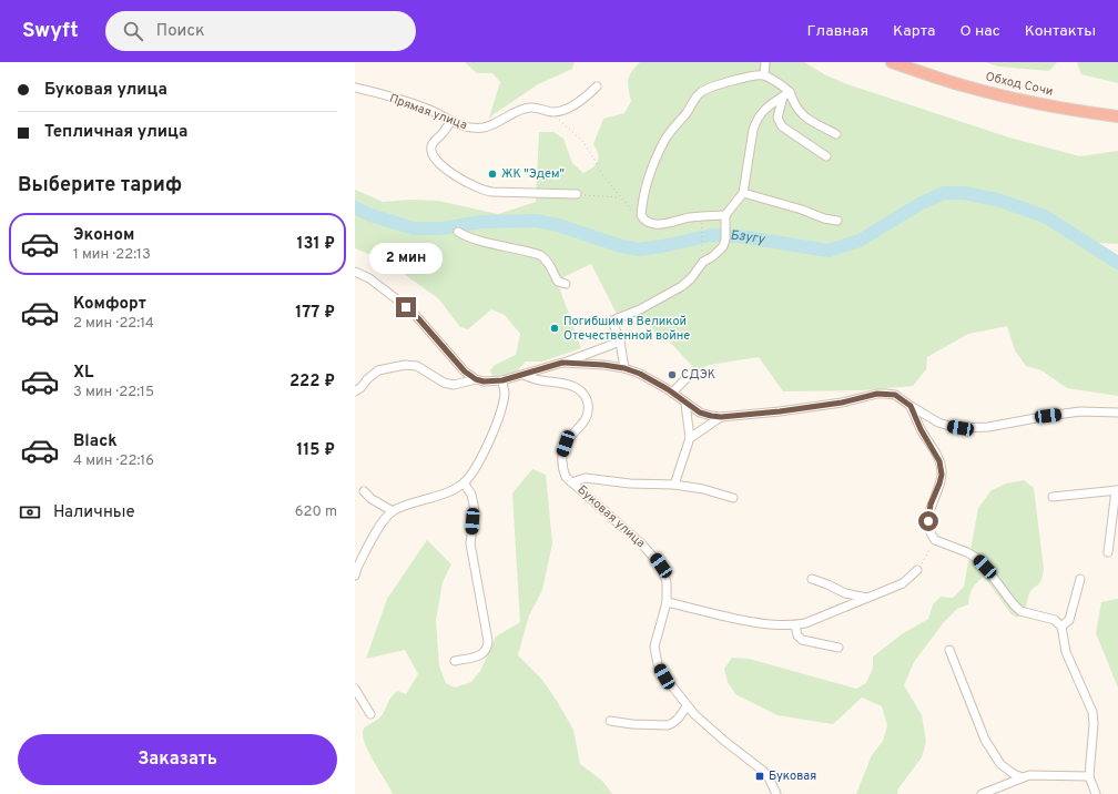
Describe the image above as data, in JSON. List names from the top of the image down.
{
  "streets": {
    "highway": ["Обход Сочи"],
    "street": ["Прямая улица", "Буковая улица"]
  },
  "water": ["Бзугу"],
  "places": {
    "other": ["ЖК \"Эдем\"", "Погибшим в Великой Отечественной войне", "СДЭК"],
    "transit": ["Буковая"]
  },
  "page": {
    "header": "Swyft",
    "search": "Поиск",
    "nav": [
      "Главная",
      "Карта",
      "О нас",
      "Контакты"
    ],
    "banner": ["Буковая улица", "Тепличная улица"],
    "heading": "Выберите тариф",
    "list": [
      {
        "name": "Эконом",
        "note": "1 мин · 22:13",
        "value": "131 ₽"
      },
      {
        "name": "Комфорт",
        "note": "2 мин · 22:14",
        "value": "177 ₽"
      },
      {
        "name": "XL",
        "note": "3 мин · 22:15",
        "value": "222 ₽"
      },
      {
        "name": "Black",
        "note": "4 мин · 22:16",
        "value": "115 ₽"
      }
    ],
    "bubble": "2 мин",
    "pay": ["Наличные", "620 m"],
    "buttons": "Заказать"
  }
}
